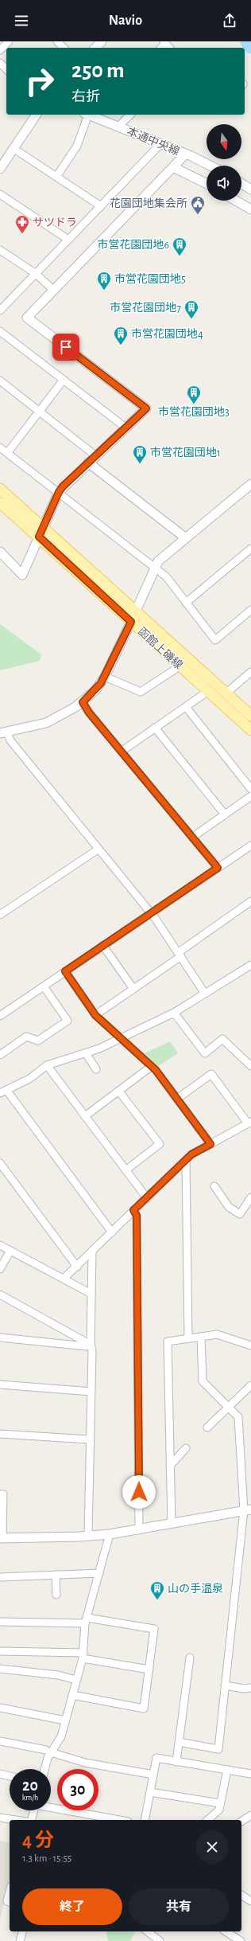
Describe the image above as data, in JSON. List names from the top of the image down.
{
  "streets": {
    "main road": ["函館上磯線"],
    "street": ["本通中央線"]
  },
  "places": {
    "public building": ["花園団地集会所"],
    "pharmacy": ["サツドラ"],
    "building": [
      "市営花園団地6",
      "市営花園団地5",
      "市営花園団地7",
      "市営花園団地4",
      "市営花園団地3",
      "市営花園団地1",
      "山の手温泉"
    ]
  },
  "north": "bottom",
  "page": {
    "header": "Navio",
    "turn": ["250 m", "右折"],
    "speed": "20 km/h",
    "limit": "30",
    "heading": ["4 分", "1.3 km · 15:55"],
    "buttons": ["終了", "共有"]
  }
}
